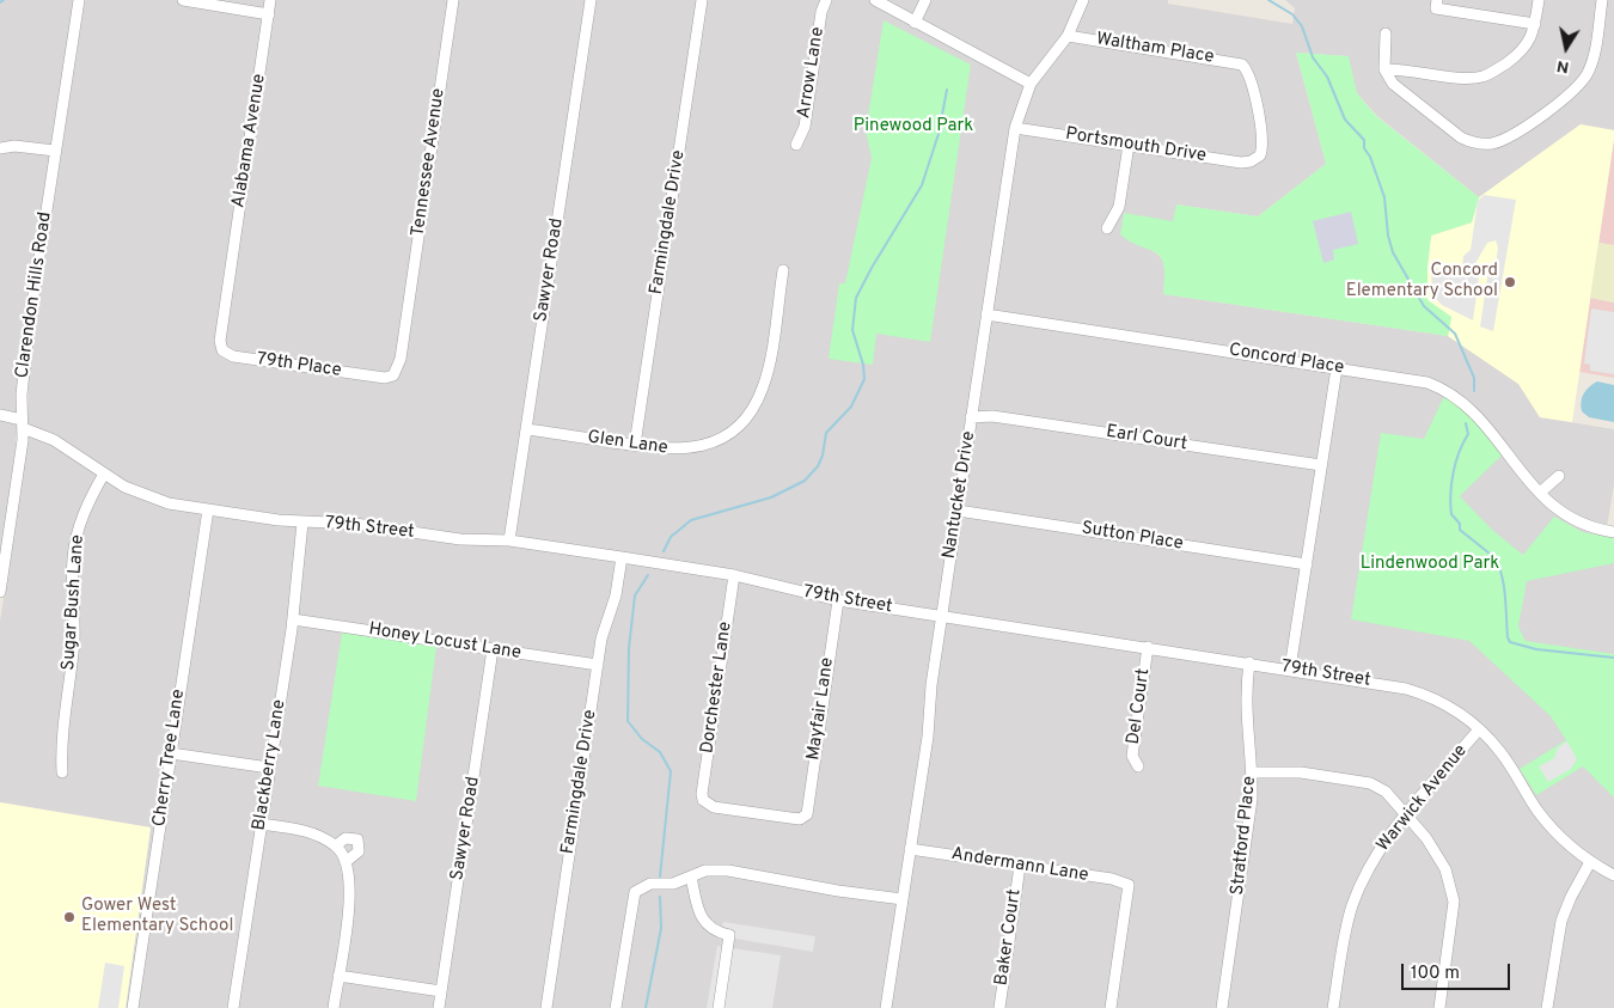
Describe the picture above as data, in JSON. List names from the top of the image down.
{
  "streets": {
    "street": [
      "Waltham Place",
      "Arrow Lane",
      "Alabama Avenue",
      "Portsmouth Drive",
      "Tennessee Avenue",
      "Farmingdale Drive",
      "Sawyer Road",
      "Clarendon Hills Road",
      "Concord Place",
      "79th Place",
      "Earl Court",
      "Glen Lane",
      "Nantucket Drive",
      "79th Street",
      "Sutton Place",
      "Sugar Bush Lane",
      "Honey Locust Lane",
      "Dorchester Lane",
      "Del Court",
      "Mayfair Lane",
      "Cherry Tree Lane",
      "Blackberry Lane",
      "Warwick Avenue",
      "Stratford Place",
      "Andermann Lane",
      "Baker Court"
    ]
  },
  "crossings": [
    ["Waltham Place", "Portsmouth Drive"],
    ["Waltham Place", "Nantucket Drive"],
    ["Alabama Avenue", "79th Place"],
    ["Portsmouth Drive", "Nantucket Drive"],
    ["Tennessee Avenue", "79th Place"],
    ["Farmingdale Drive", "Glen Lane"],
    ["Farmingdale Drive", "79th Street"],
    ["Farmingdale Drive", "Honey Locust Lane"],
    ["Sawyer Road", "Glen Lane"],
    ["Sawyer Road", "79th Street"],
    ["Sawyer Road", "Honey Locust Lane"],
    ["Clarendon Hills Road", "79th Street"],
    ["Concord Place", "Nantucket Drive"],
    ["Earl Court", "Nantucket Drive"],
    ["Nantucket Drive", "79th Street"],
    ["Nantucket Drive", "Sutton Place"],
    ["Nantucket Drive", "Andermann Lane"],
    ["79th Street", "Sugar Bush Lane"],
    ["79th Street", "Dorchester Lane"],
    ["79th Street", "Del Court"],
    ["79th Street", "Mayfair Lane"],
    ["79th Street", "Cherry Tree Lane"],
    ["79th Street", "Blackberry Lane"],
    ["79th Street", "Warwick Avenue"],
    ["79th Street", "Stratford Place"],
    ["Honey Locust Lane", "Blackberry Lane"],
    ["Dorchester Lane", "Mayfair Lane"],
    ["Andermann Lane", "Baker Court"]
  ],
  "parks": ["Pinewood Park", "Lindenwood Park"],
  "places": ["Concord Elementary School", "Gower West Elementary School"],
  "scale_bar": "100 m",
  "north": "bottom"
}
